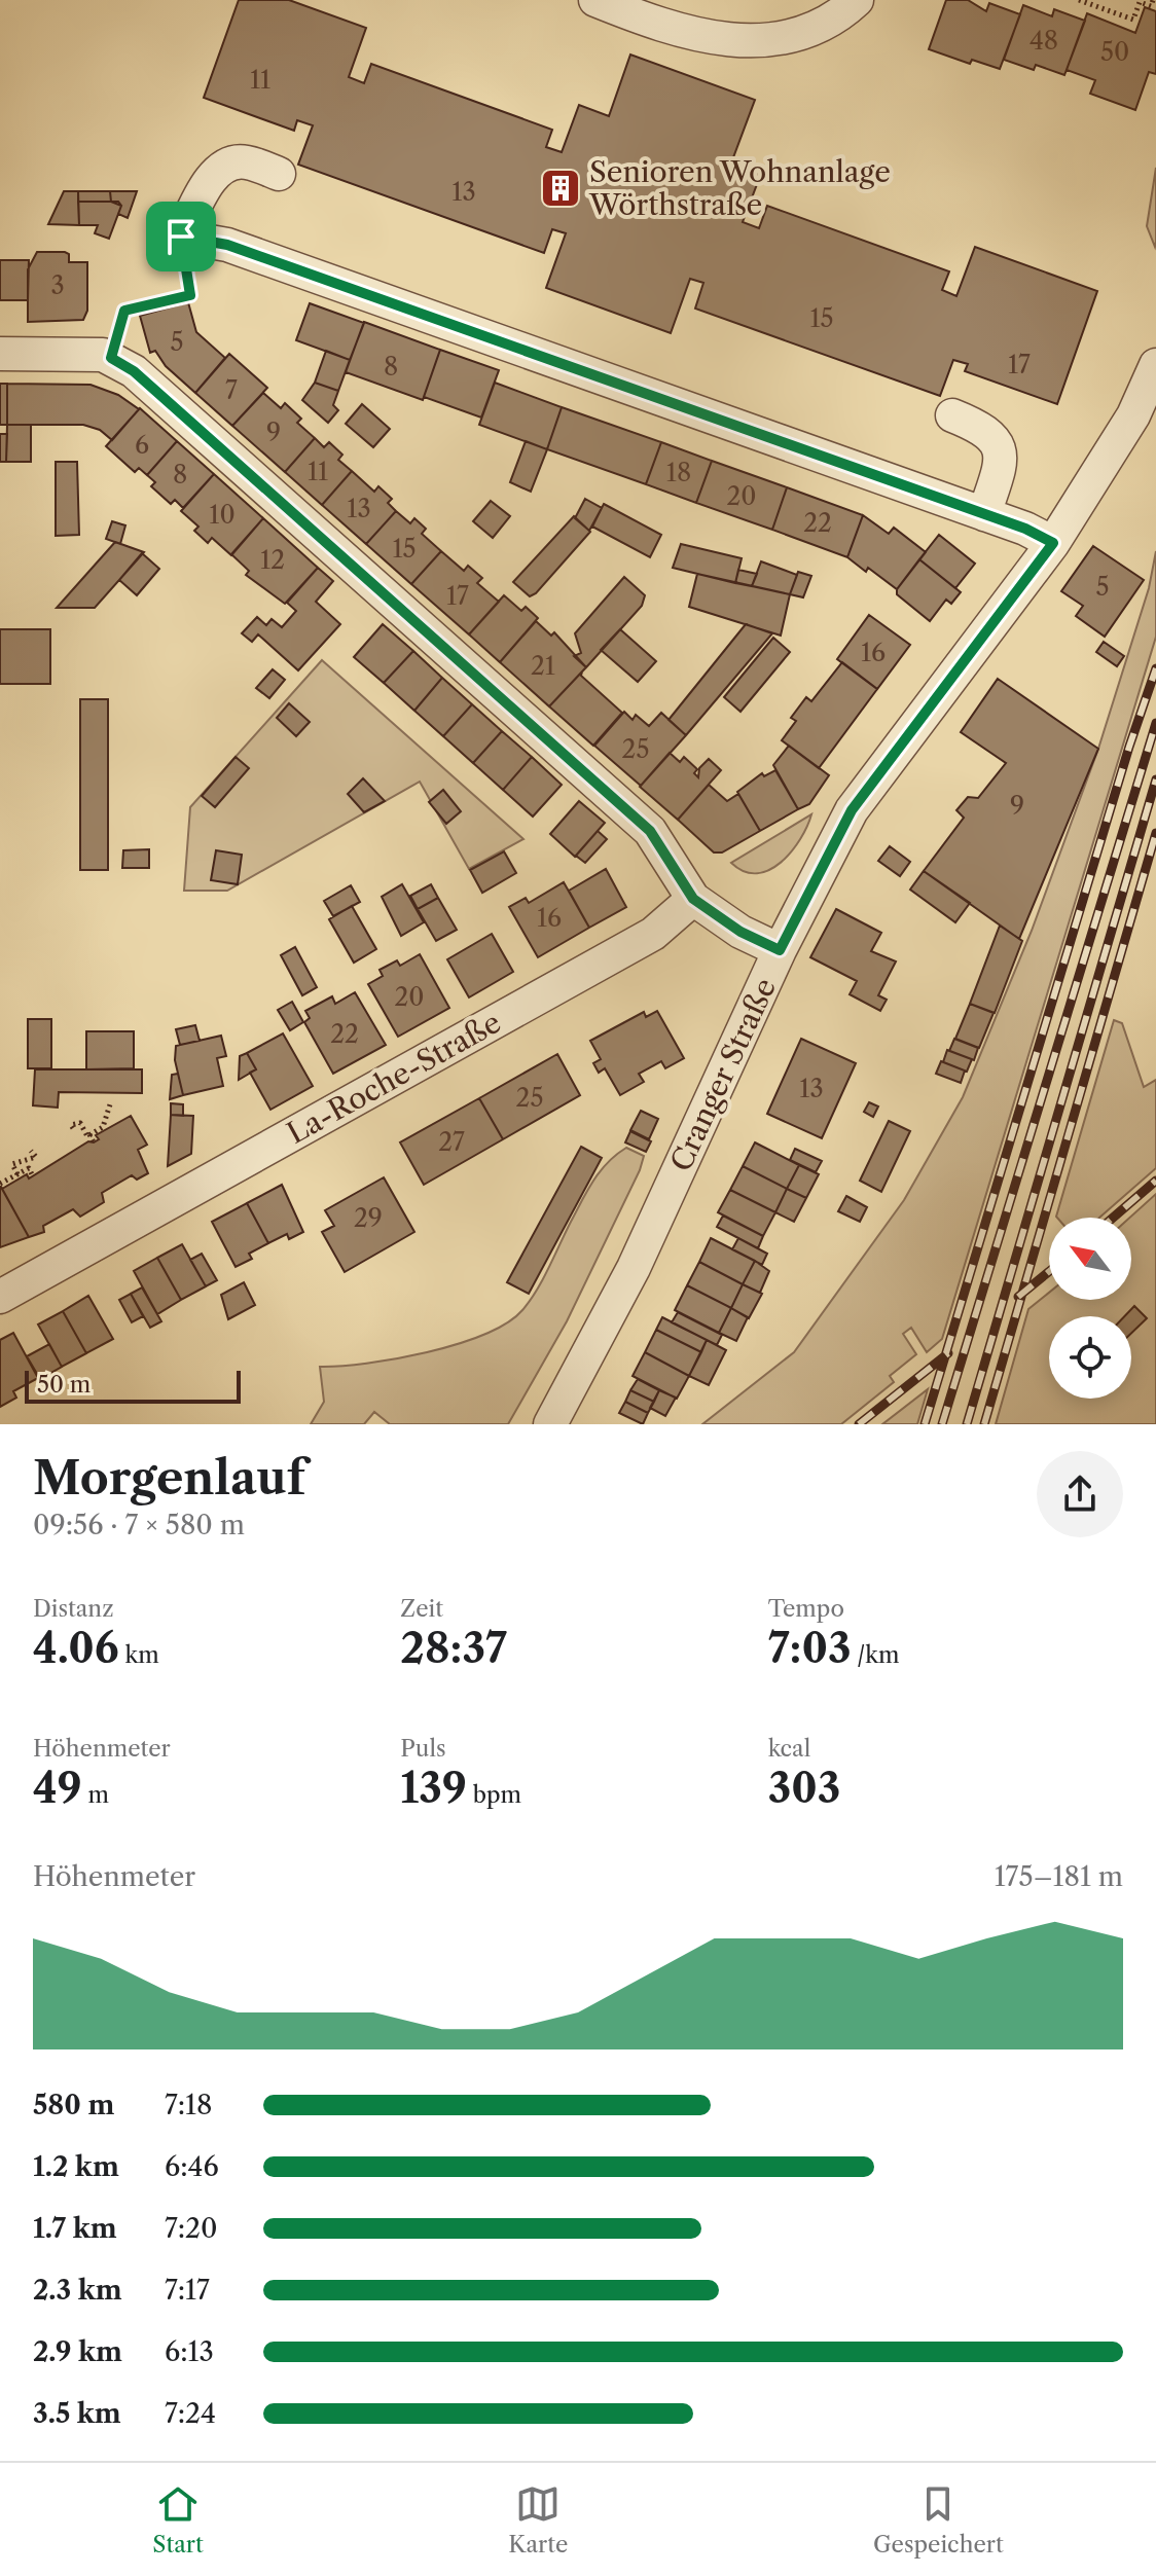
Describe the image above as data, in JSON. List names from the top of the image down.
{
  "streets": {
    "street": ["Cranger Straße", "La-Roche-Straße"]
  },
  "places": {
    "building": ["Senioren Wohnanlage Wörthstraße"]
  },
  "house_numbers": [
    "48",
    "50",
    "11",
    "13",
    "3",
    "15",
    "5",
    "17",
    "8",
    "7",
    "9",
    "6",
    "11",
    "18",
    "8",
    "20",
    "13",
    "10",
    "22",
    "15",
    "12",
    "5",
    "17",
    "16",
    "21",
    "25",
    "9",
    "16",
    "20",
    "22",
    "13",
    "25",
    "27",
    "29"
  ],
  "scale_bar": "50 m",
  "north": "top left",
  "page": {
    "scale": "50 m",
    "heading": ["Morgenlauf", "09:56 · 7 × 580 m"],
    "stats": [
      ["Distanz", "4.06 km"],
      ["Zeit", "28:37"],
      ["Tempo", "7:03 /km"],
      ["Höhenmeter", "49 m"],
      ["Puls", "139 bpm"],
      ["kcal", "303"]
    ],
    "chart": ["Höhenmeter", "175–181 m"],
    "list": [
      {
        "name": "580 m",
        "note": "7:18"
      },
      {
        "name": "1.2 km",
        "note": "6:46"
      },
      {
        "name": "1.7 km",
        "note": "7:20"
      },
      {
        "name": "2.3 km",
        "note": "7:17"
      },
      {
        "name": "2.9 km",
        "note": "6:13"
      },
      {
        "name": "3.5 km",
        "note": "7:24"
      }
    ],
    "tabs": ["Start", "Karte", "Gespeichert"]
  }
}
